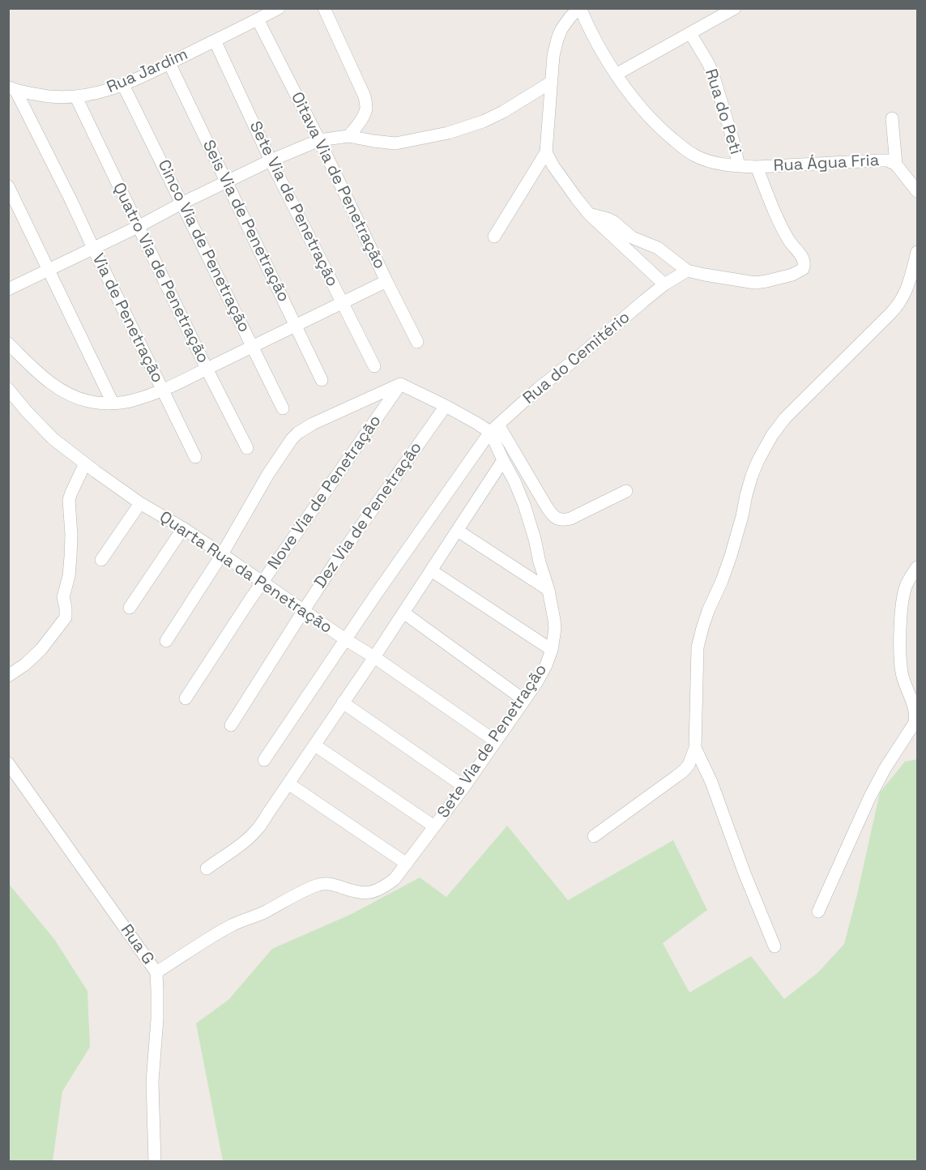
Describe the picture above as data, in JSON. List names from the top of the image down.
{
  "streets": {
    "street": [
      "Rua Jardim",
      "Rua do Peti",
      "Rua Água Fria",
      "Oitava Via de Penetração",
      "Sete Via de Penetração",
      "Seis Via de Penetração",
      "Cinco Via de Penetração",
      "Quatro Via de Penetração",
      "Via de Penetração",
      "Rua do Cemitério",
      "Nove Via de Penetração",
      "Dez Via de Penetração",
      "Quarta Rua da Penetração",
      "Rua G"
    ]
  },
  "crossings": [
    ["Rua Jardim", "Oitava Via de Penetração"],
    ["Rua Jardim", "Sete Via de Penetração"],
    ["Rua Jardim", "Seis Via de Penetração"],
    ["Rua Jardim", "Cinco Via de Penetração"],
    ["Rua Jardim", "Quatro Via de Penetração"],
    ["Rua Jardim", "Via de Penetração"],
    ["Rua do Peti", "Rua Água Fria"],
    ["Rua do Peti", "Rua do Cemitério"],
    ["Oitava Via de Penetração", "Via de Penetração"],
    ["Sete Via de Penetração", "Via de Penetração"],
    ["Sete Via de Penetração", "Rua do Cemitério"],
    ["Sete Via de Penetração", "Quarta Rua da Penetração"],
    ["Sete Via de Penetração", "Rua G"],
    ["Seis Via de Penetração", "Via de Penetração"],
    ["Cinco Via de Penetração", "Via de Penetração"],
    ["Quatro Via de Penetração", "Via de Penetração"],
    ["Rua do Cemitério", "Quarta Rua da Penetração"],
    ["Nove Via de Penetração", "Quarta Rua da Penetração"],
    ["Dez Via de Penetração", "Quarta Rua da Penetração"]
  ]
}
